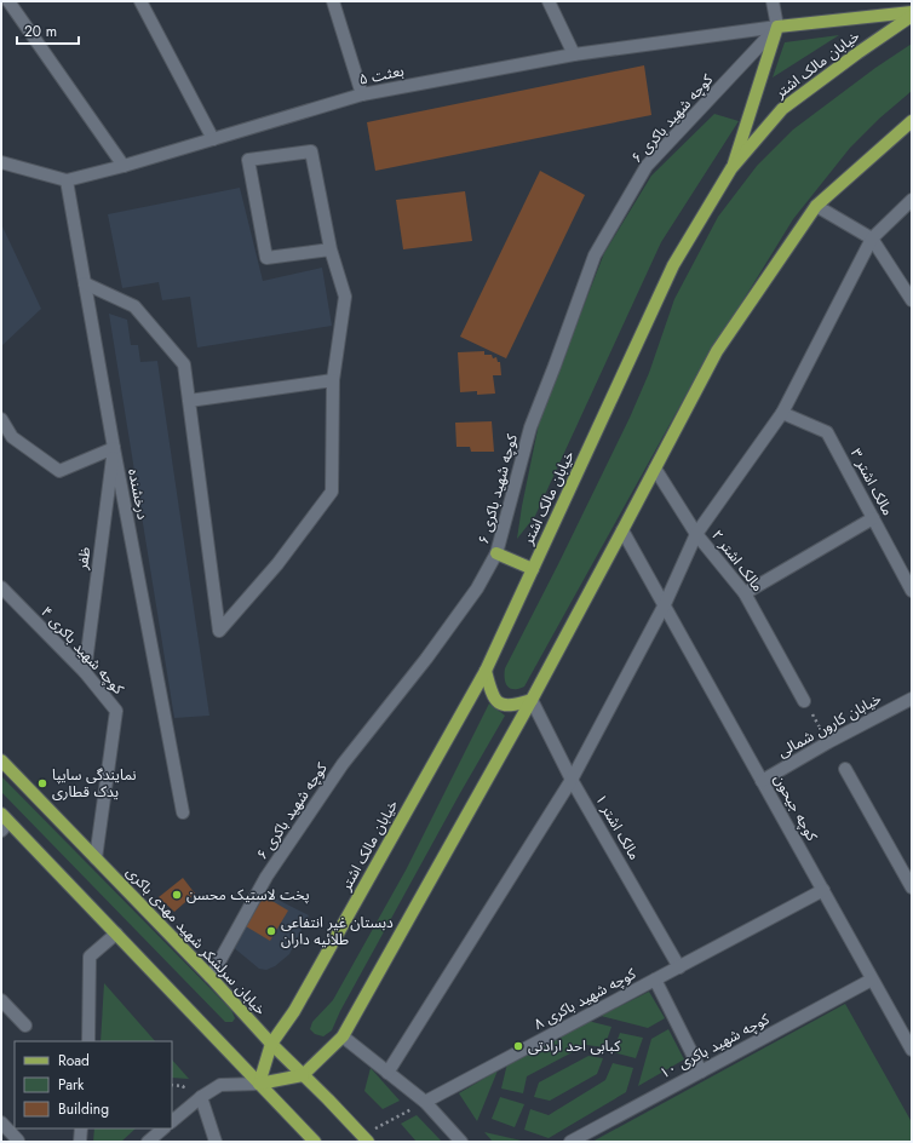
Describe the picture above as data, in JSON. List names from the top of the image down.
{
  "streets": {
    "main road": ["خیابان مالک اشتر", "خیابان سرلشکر شهید مهدی باکری"],
    "street": [
      "بعثت ۵",
      "کوچه شهید باکری ۶",
      "مالک اشتر ۳",
      "درخشنده",
      "ظفر",
      "مالک اشتر ۲",
      "کوچه شهید باکری ۴",
      "خیابان کارون شمالی",
      "کوچه جیحون",
      "مالک اشتر ۱",
      "کوچه شهید باکری ۸",
      "کوچه شهید باکری ۱۰"
    ]
  },
  "crossings": [
    ["خیابان مالک اشتر", "خیابان سرلشکر شهید مهدی باکری"],
    ["بعثت ۵", "کوچه شهید باکری ۶"],
    ["بعثت ۵", "درخشنده"],
    ["کوچه شهید باکری ۶", "خیابان سرلشکر شهید مهدی باکری"],
    ["درخشنده", "ظفر"],
    ["ظفر", "کوچه شهید باکری ۴"],
    ["کوچه شهید باکری ۴", "خیابان سرلشکر شهید مهدی باکری"],
    ["خیابان کارون شمالی", "کوچه جیحون"],
    ["کوچه جیحون", "کوچه شهید باکری ۸"],
    ["کوچه جیحون", "کوچه شهید باکری ۱۰"],
    ["مالک اشتر ۱", "کوچه شهید باکری ۸"]
  ],
  "places": [
    "نمایندگی سایپا یدک قطاری",
    "پخت لاستیک محسن",
    "دبستان غیر انتفاعی طلائیه داران",
    "کبابی احد ارادتی"
  ],
  "legend": ["Road", "Park", "Building"],
  "scale_bar": "20 m"
}
